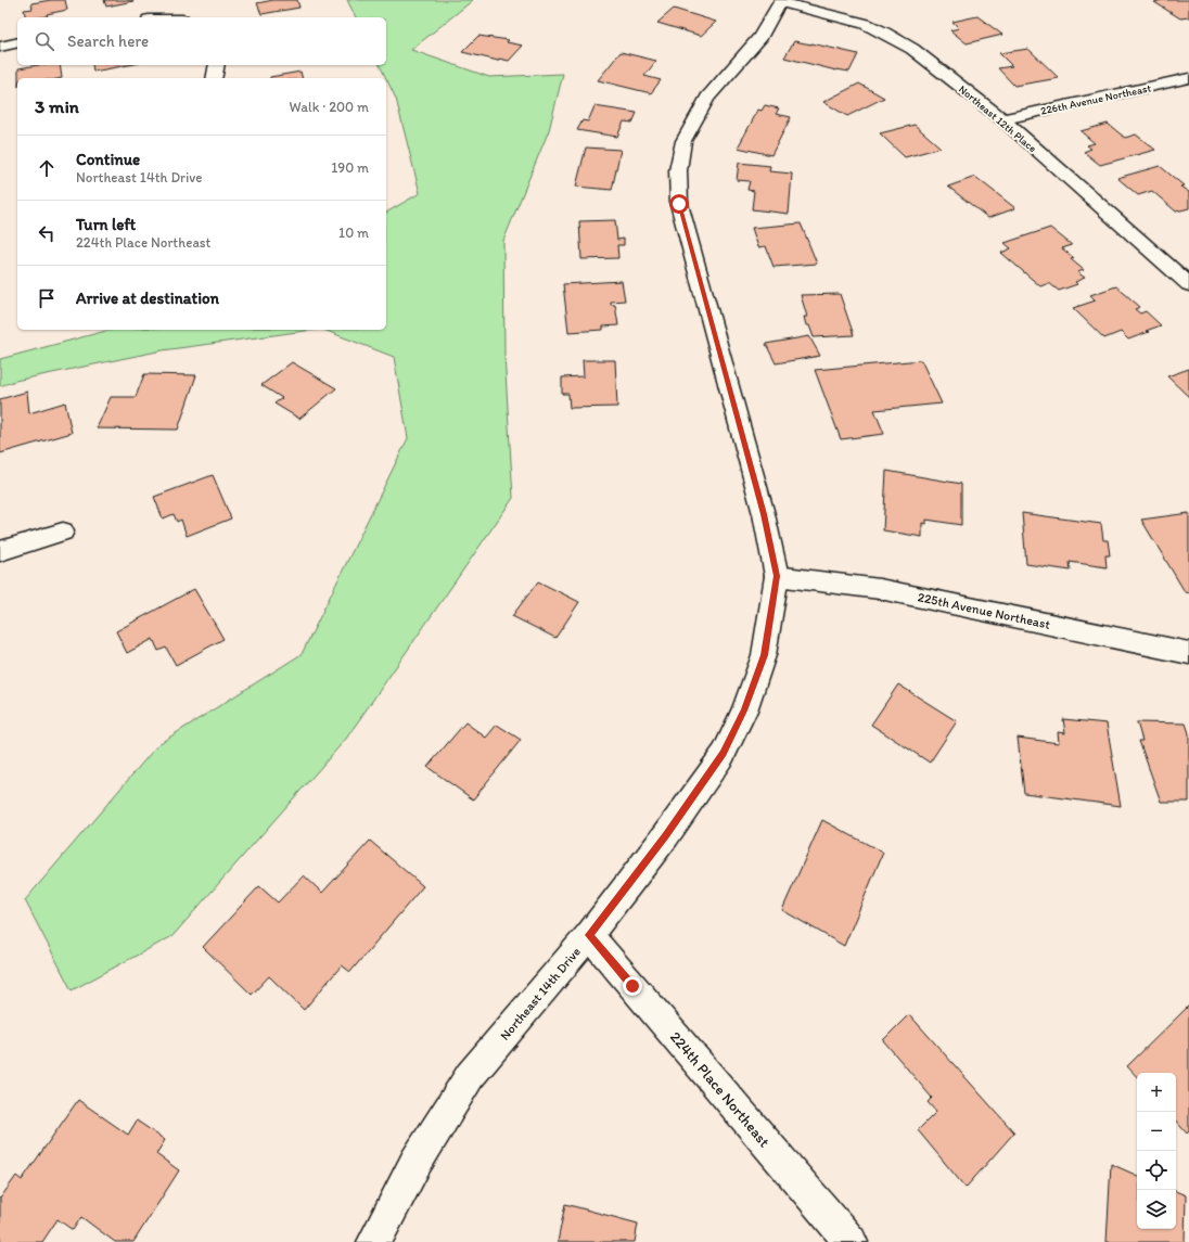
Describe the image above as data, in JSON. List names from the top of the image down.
{
  "streets": {
    "street": [
      "226th Avenue Northeast",
      "Northeast 12th Place",
      "225th Avenue Northeast",
      "Northeast 14th Drive",
      "224th Place Northeast"
    ]
  },
  "crossings": [
    ["226th Avenue Northeast", "Northeast 12th Place"],
    ["Northeast 12th Place", "Northeast 14th Drive"],
    ["225th Avenue Northeast", "Northeast 14th Drive"],
    ["Northeast 14th Drive", "224th Place Northeast"]
  ],
  "page": {
    "search": "Search here",
    "heading": ["3 min", "Walk · 200 m"],
    "list": [
      ["Continue", "Northeast 14th Drive", "190 m"],
      ["Turn left", "224th Place Northeast", "10 m"],
      "Arrive at destination"
    ],
    "map_buttons": ["+", "−"]
  }
}
